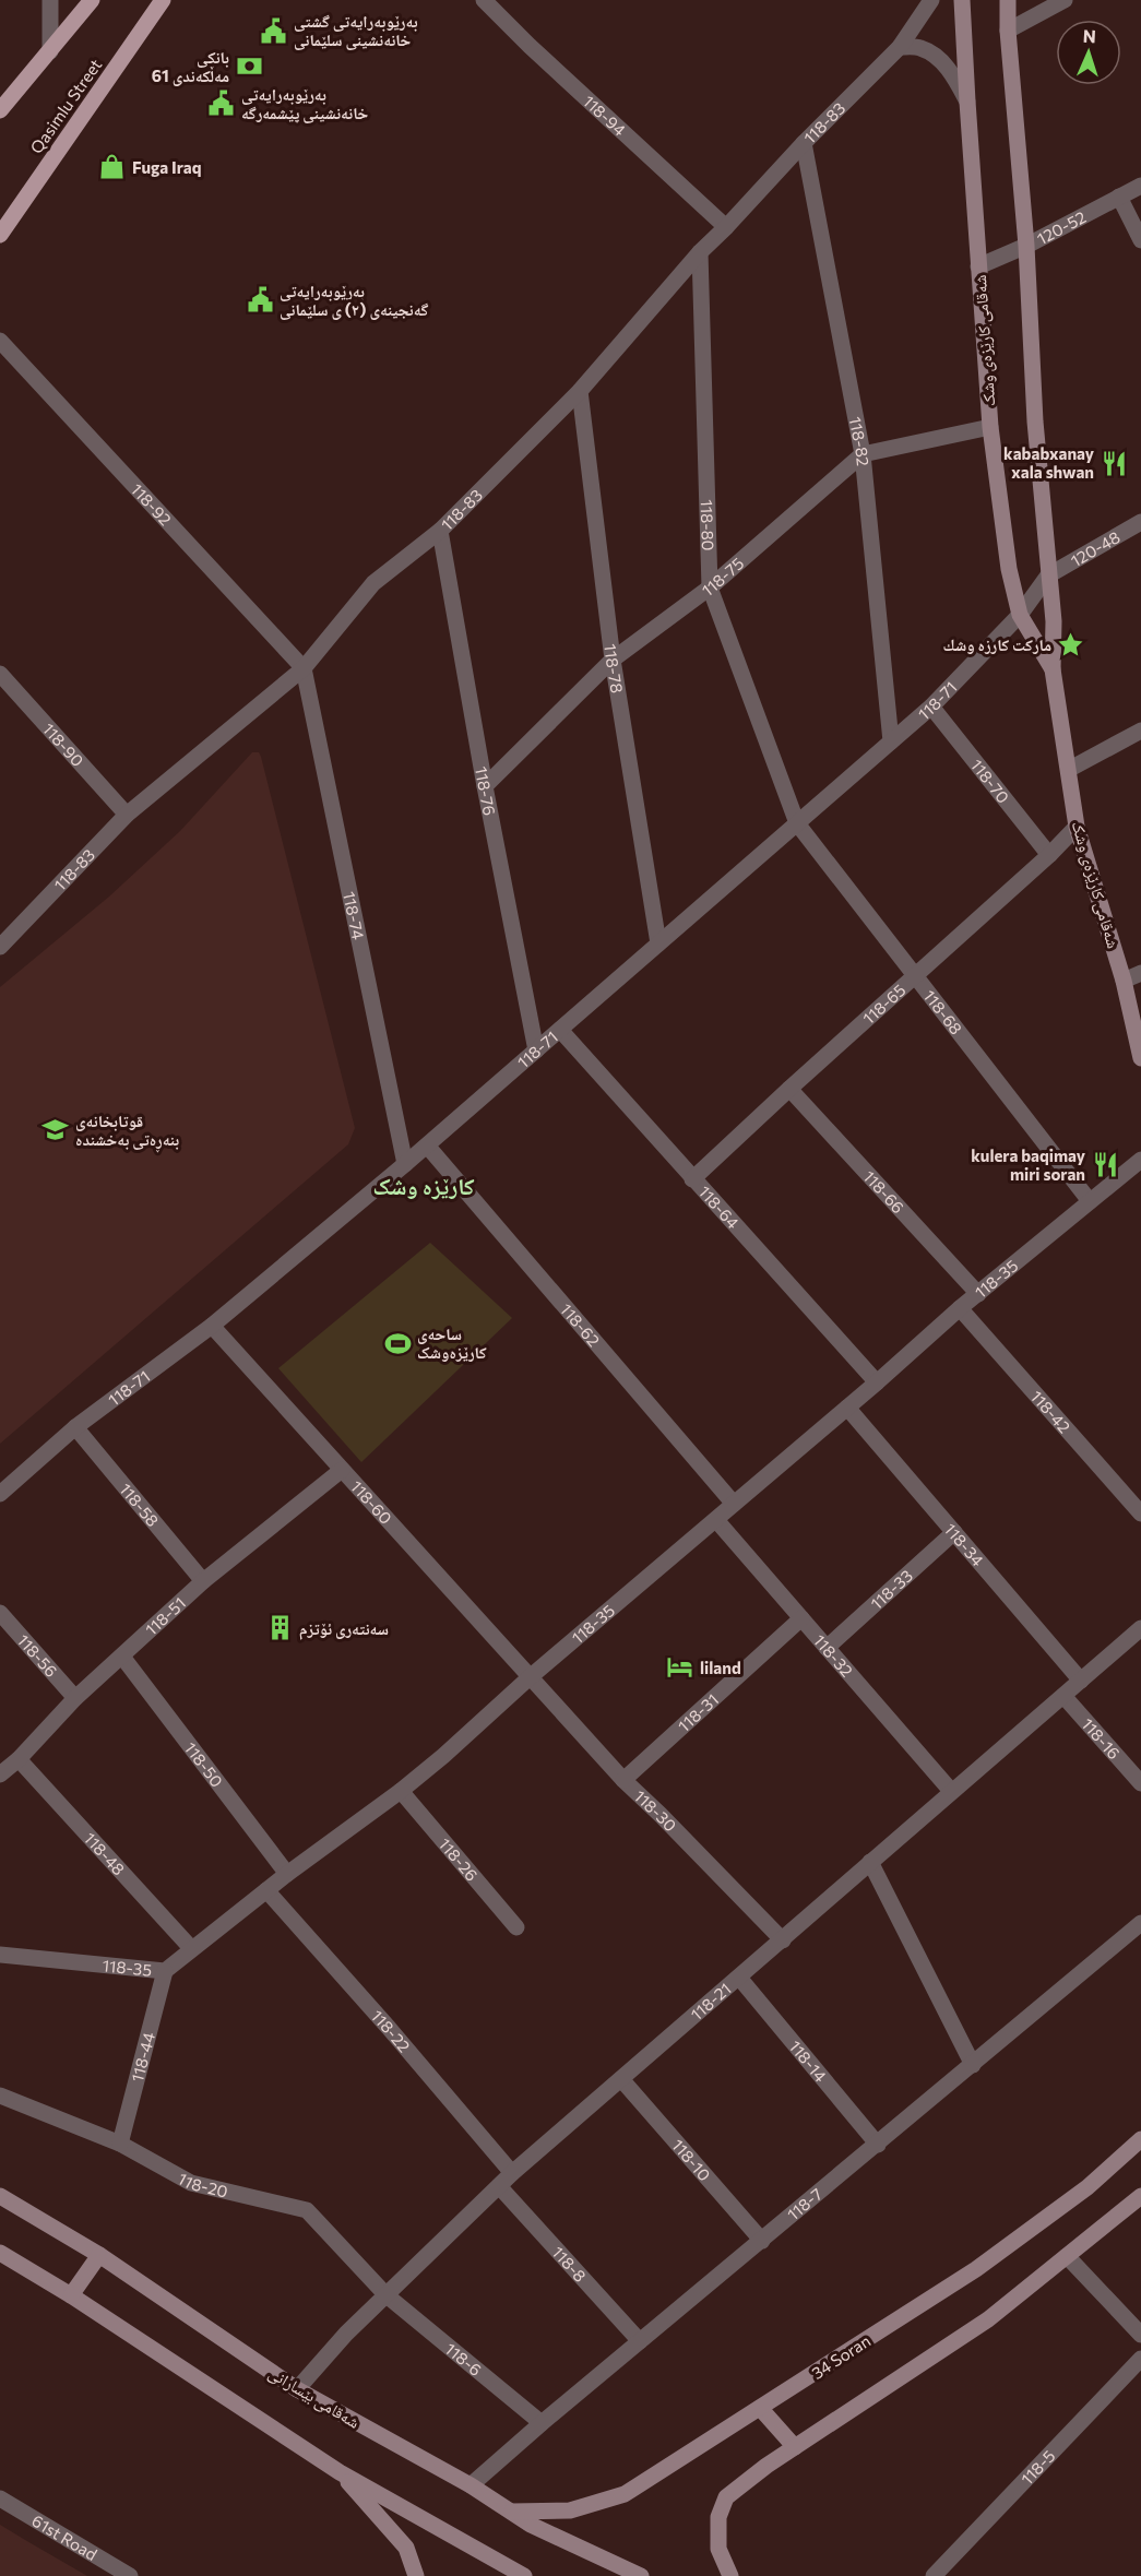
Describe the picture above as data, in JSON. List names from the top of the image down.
{
  "streets": {
    "main road": [
      "Qasimlu Street",
      "شەقامی کارێزەی وشک",
      "34 Soran",
      "شەقامی بێسارانی"
    ],
    "street": [
      "118-94",
      "118-83",
      "120-52",
      "118-82",
      "118-92",
      "118-80",
      "120-48",
      "118-75",
      "118-78",
      "118-71",
      "118-90",
      "118-70",
      "118-76",
      "118-74",
      "118-65",
      "118-68",
      "118-66",
      "118-64",
      "118-35",
      "118-62",
      "118-42",
      "118-60",
      "118-58",
      "118-34",
      "118-33",
      "118-51",
      "118-56",
      "118-32",
      "118-31",
      "118-16",
      "118-50",
      "118-30",
      "118-48",
      "118-26",
      "118-21",
      "118-22",
      "118-44",
      "118-14",
      "118-10",
      "118-20",
      "118-7",
      "118-8",
      "118-6",
      "118-5",
      "61st Road"
    ]
  },
  "crossings": [
    ["118-94", "118-83"],
    ["118-83", "118-82"],
    ["118-83", "118-92"],
    ["118-83", "118-80"],
    ["118-83", "118-78"],
    ["118-83", "118-90"],
    ["118-83", "118-76"],
    ["118-83", "118-74"],
    ["120-52", "شەقامی کارێزەی وشک"],
    ["شەقامی کارێزەی وشک", "120-48"],
    ["شەقامی کارێزەی وشک", "118-75"],
    ["شەقامی کارێزەی وشک", "118-71"],
    ["شەقامی کارێزەی وشک", "118-65"],
    ["118-82", "118-75"],
    ["118-82", "118-71"],
    ["118-92", "118-74"],
    ["118-80", "118-75"],
    ["118-80", "118-71"],
    ["118-80", "118-68"],
    ["120-48", "118-71"],
    ["118-75", "118-78"],
    ["118-75", "118-76"],
    ["118-78", "118-71"],
    ["118-71", "118-70"],
    ["118-71", "118-76"],
    ["118-71", "118-74"],
    ["118-71", "118-68"],
    ["118-71", "118-64"],
    ["118-71", "118-62"],
    ["118-71", "118-60"],
    ["118-71", "118-58"],
    ["118-70", "118-65"],
    ["118-65", "118-68"],
    ["118-65", "118-66"],
    ["118-65", "118-64"],
    ["118-68", "118-35"],
    ["118-66", "118-35"],
    ["118-64", "118-35"],
    ["118-35", "118-62"],
    ["118-35", "118-42"],
    ["118-35", "118-60"],
    ["118-35", "118-34"],
    ["118-35", "118-32"],
    ["118-35", "118-50"],
    ["118-35", "118-30"],
    ["118-35", "118-48"],
    ["118-35", "118-26"],
    ["118-35", "118-22"],
    ["118-35", "118-44"],
    ["118-60", "118-51"],
    ["118-60", "118-30"],
    ["118-58", "118-51"],
    ["118-34", "118-33"],
    ["118-34", "118-21"],
    ["118-33", "118-32"],
    ["118-51", "118-56"],
    ["118-51", "118-50"],
    ["118-51", "118-48"],
    ["118-32", "118-31"],
    ["118-32", "118-21"],
    ["118-31", "118-30"],
    ["118-16", "118-21"],
    ["118-30", "118-21"],
    ["118-21", "118-22"],
    ["118-21", "118-14"],
    ["118-21", "118-10"],
    ["118-21", "118-20"],
    ["118-21", "118-8"],
    ["118-21", "118-6"],
    ["118-21", "شەقامی بێسارانی"],
    ["118-44", "118-20"],
    ["118-14", "118-7"],
    ["118-10", "118-7"],
    ["118-20", "118-6"],
    ["118-7", "118-8"],
    ["118-7", "118-6"],
    ["118-7", "شەقامی بێسارانی"],
    ["34 Soran", "شەقامی بێسارانی"]
  ],
  "districts": ["کارێزە وشک"],
  "places": {
    "public building": ["بەرێوبەرایەتی گشتی خانەنشینی سلێمانی", "بەرێوبەرایەتی خانەنشینی پێشمەرگە", "بەڕێوبەرایەتی گەنجینەی (۲) ی سلێمانی"],
    "bank": ["بانکی مەڵکەندی 61"],
    "shop": ["Fuga Iraq"],
    "restaurant": ["kababxanay xala shwan", "kulera baqimay miri soran"],
    "place": ["ماركت كارزه وشك"],
    "school or university": ["قوتابخانەی بنەڕەتی بەخشندە"],
    "sports": ["ساحه‌ی کارێزه‌وشک"],
    "building": ["سەنتەری ئۆتزم"],
    "hotel": ["liland"]
  },
  "north": "top"
}
